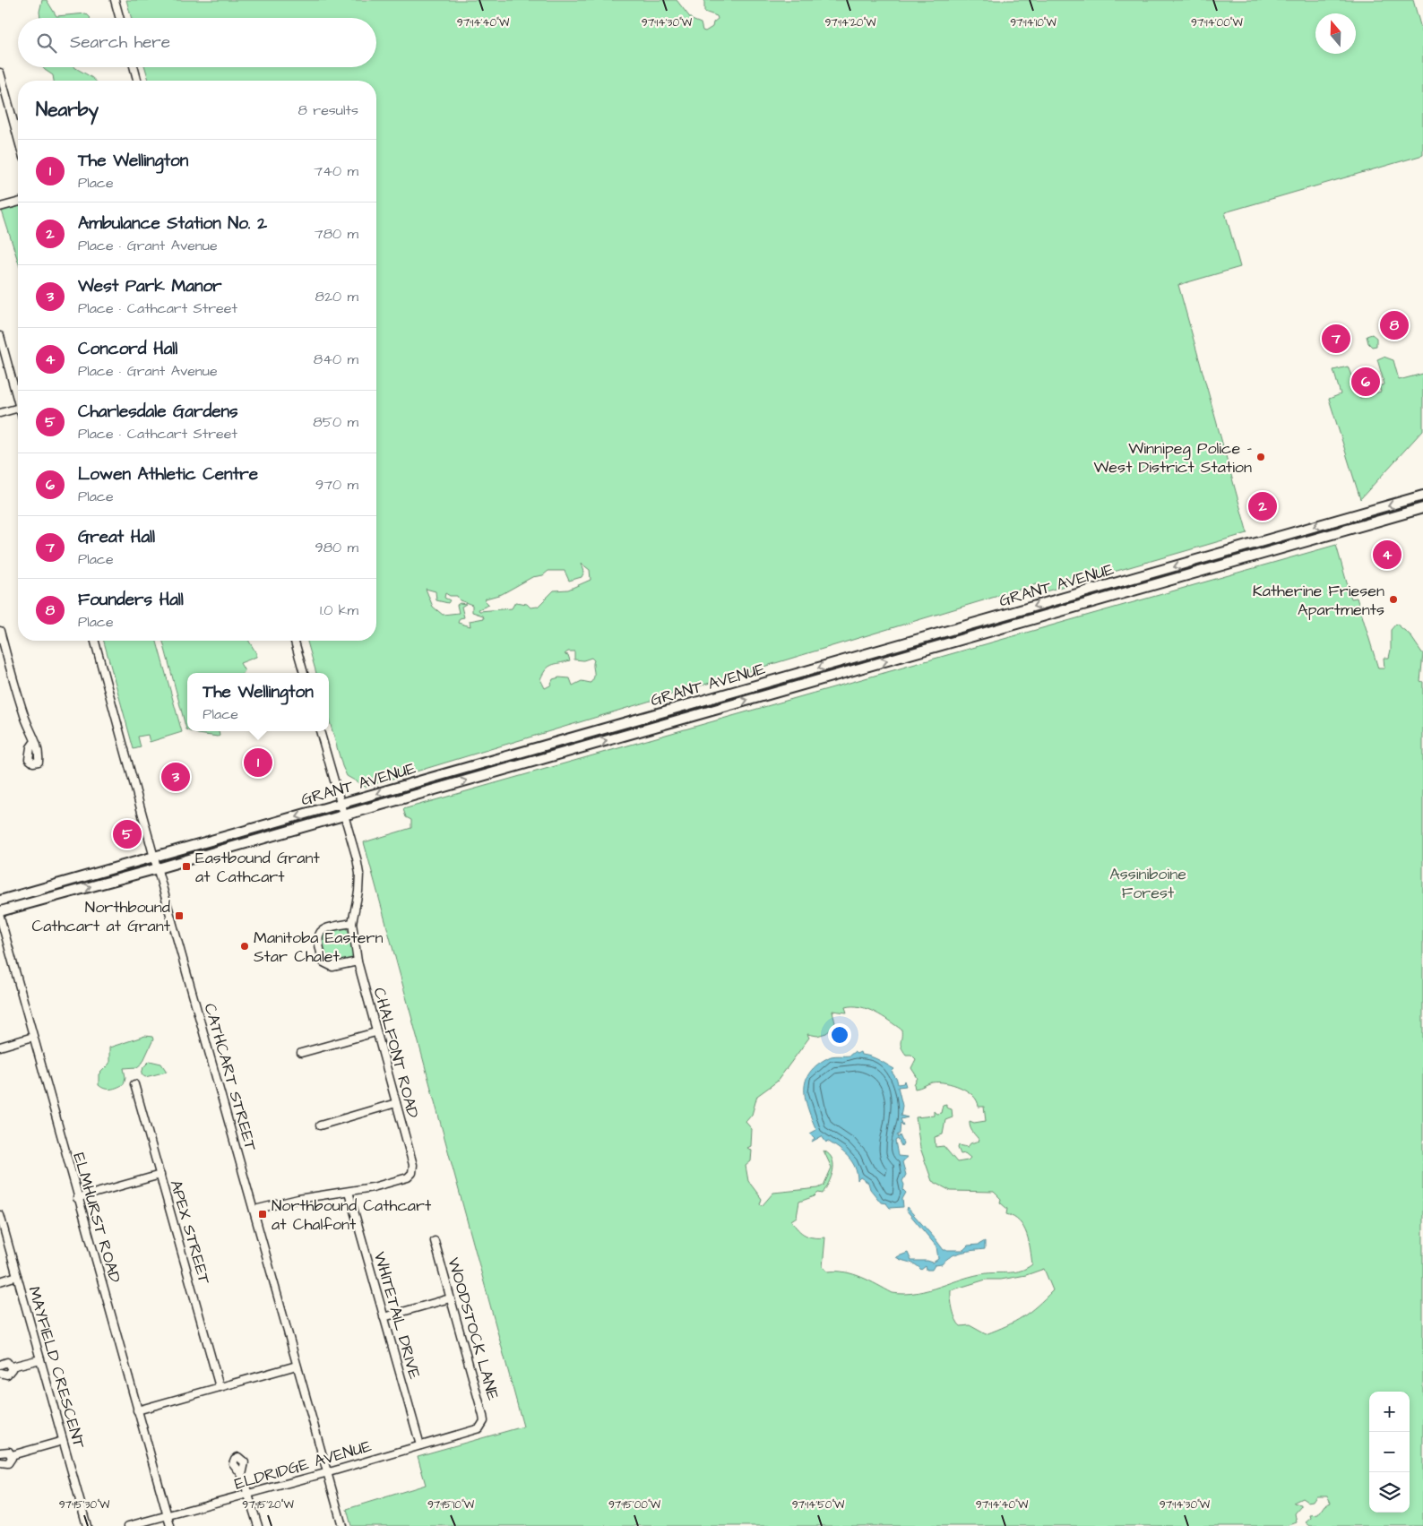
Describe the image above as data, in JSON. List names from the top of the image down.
{
  "streets": {
    "main road": ["GRANT AVENUE"],
    "street": [
      "CHALFONT ROAD",
      "CATHCART STREET",
      "ELMHURST ROAD",
      "APEX STREET",
      "WHITETAIL DRIVE",
      "WOODSTOCK LANE",
      "MAYFIELD CRESCENT",
      "ELDRIDGE AVENUE"
    ]
  },
  "crossings": [
    ["GRANT AVENUE", "CHALFONT ROAD"],
    ["GRANT AVENUE", "CATHCART STREET"],
    ["CHALFONT ROAD", "CATHCART STREET"],
    ["CHALFONT ROAD", "WHITETAIL DRIVE"],
    ["CATHCART STREET", "ELDRIDGE AVENUE"],
    ["ELMHURST ROAD", "ELDRIDGE AVENUE"],
    ["WHITETAIL DRIVE", "ELDRIDGE AVENUE"],
    ["WOODSTOCK LANE", "ELDRIDGE AVENUE"]
  ],
  "parks": ["Assiniboine Forest"],
  "places": {
    "other": ["Winnipeg Police - West District Station", "Katherine Friesen Apartments", "Manitoba Eastern Star Chalet"],
    "transit": ["Eastbound Grant at Cathcart", "Northbound Cathcart at Grant", "Northbound Cathcart at Chalfont"]
  },
  "north": "top",
  "page": {
    "search": "Search here",
    "heading": ["Nearby", "8 results"],
    "list": [
      {
        "mark": "1",
        "name": "The Wellington",
        "note": "Place",
        "value": "740 m"
      },
      {
        "mark": "2",
        "name": "Ambulance Station No. 2",
        "note": "Place · Grant Avenue",
        "value": "780 m"
      },
      {
        "mark": "3",
        "name": "West Park Manor",
        "note": "Place · Cathcart Street",
        "value": "820 m"
      },
      {
        "mark": "4",
        "name": "Concord Hall",
        "note": "Place · Grant Avenue",
        "value": "840 m"
      },
      {
        "mark": "5",
        "name": "Charlesdale Gardens",
        "note": "Place · Cathcart Street",
        "value": "850 m"
      },
      {
        "mark": "6",
        "name": "Lowen Athletic Centre",
        "note": "Place",
        "value": "970 m"
      },
      {
        "mark": "7",
        "name": "Great Hall",
        "note": "Place",
        "value": "980 m"
      },
      {
        "mark": "8",
        "name": "Founders Hall",
        "note": "Place",
        "value": "1.0 km"
      }
    ],
    "pins": [
      "8",
      "7",
      "6",
      "2",
      "4",
      "1",
      "3",
      "5"
    ],
    "popup": ["The Wellington", "Place"],
    "map_buttons": ["+", "−"]
  },
  "coordinates": [
    "97°14'30\"W",
    "97°14'40\"W",
    "97°14'20\"W",
    "97°14'10\"W",
    "97°14'00\"W",
    "97°15'30\"W",
    "97°15'20\"W",
    "97°15'10\"W",
    "97°15'00\"W",
    "97°14'50\"W"
  ]
}
